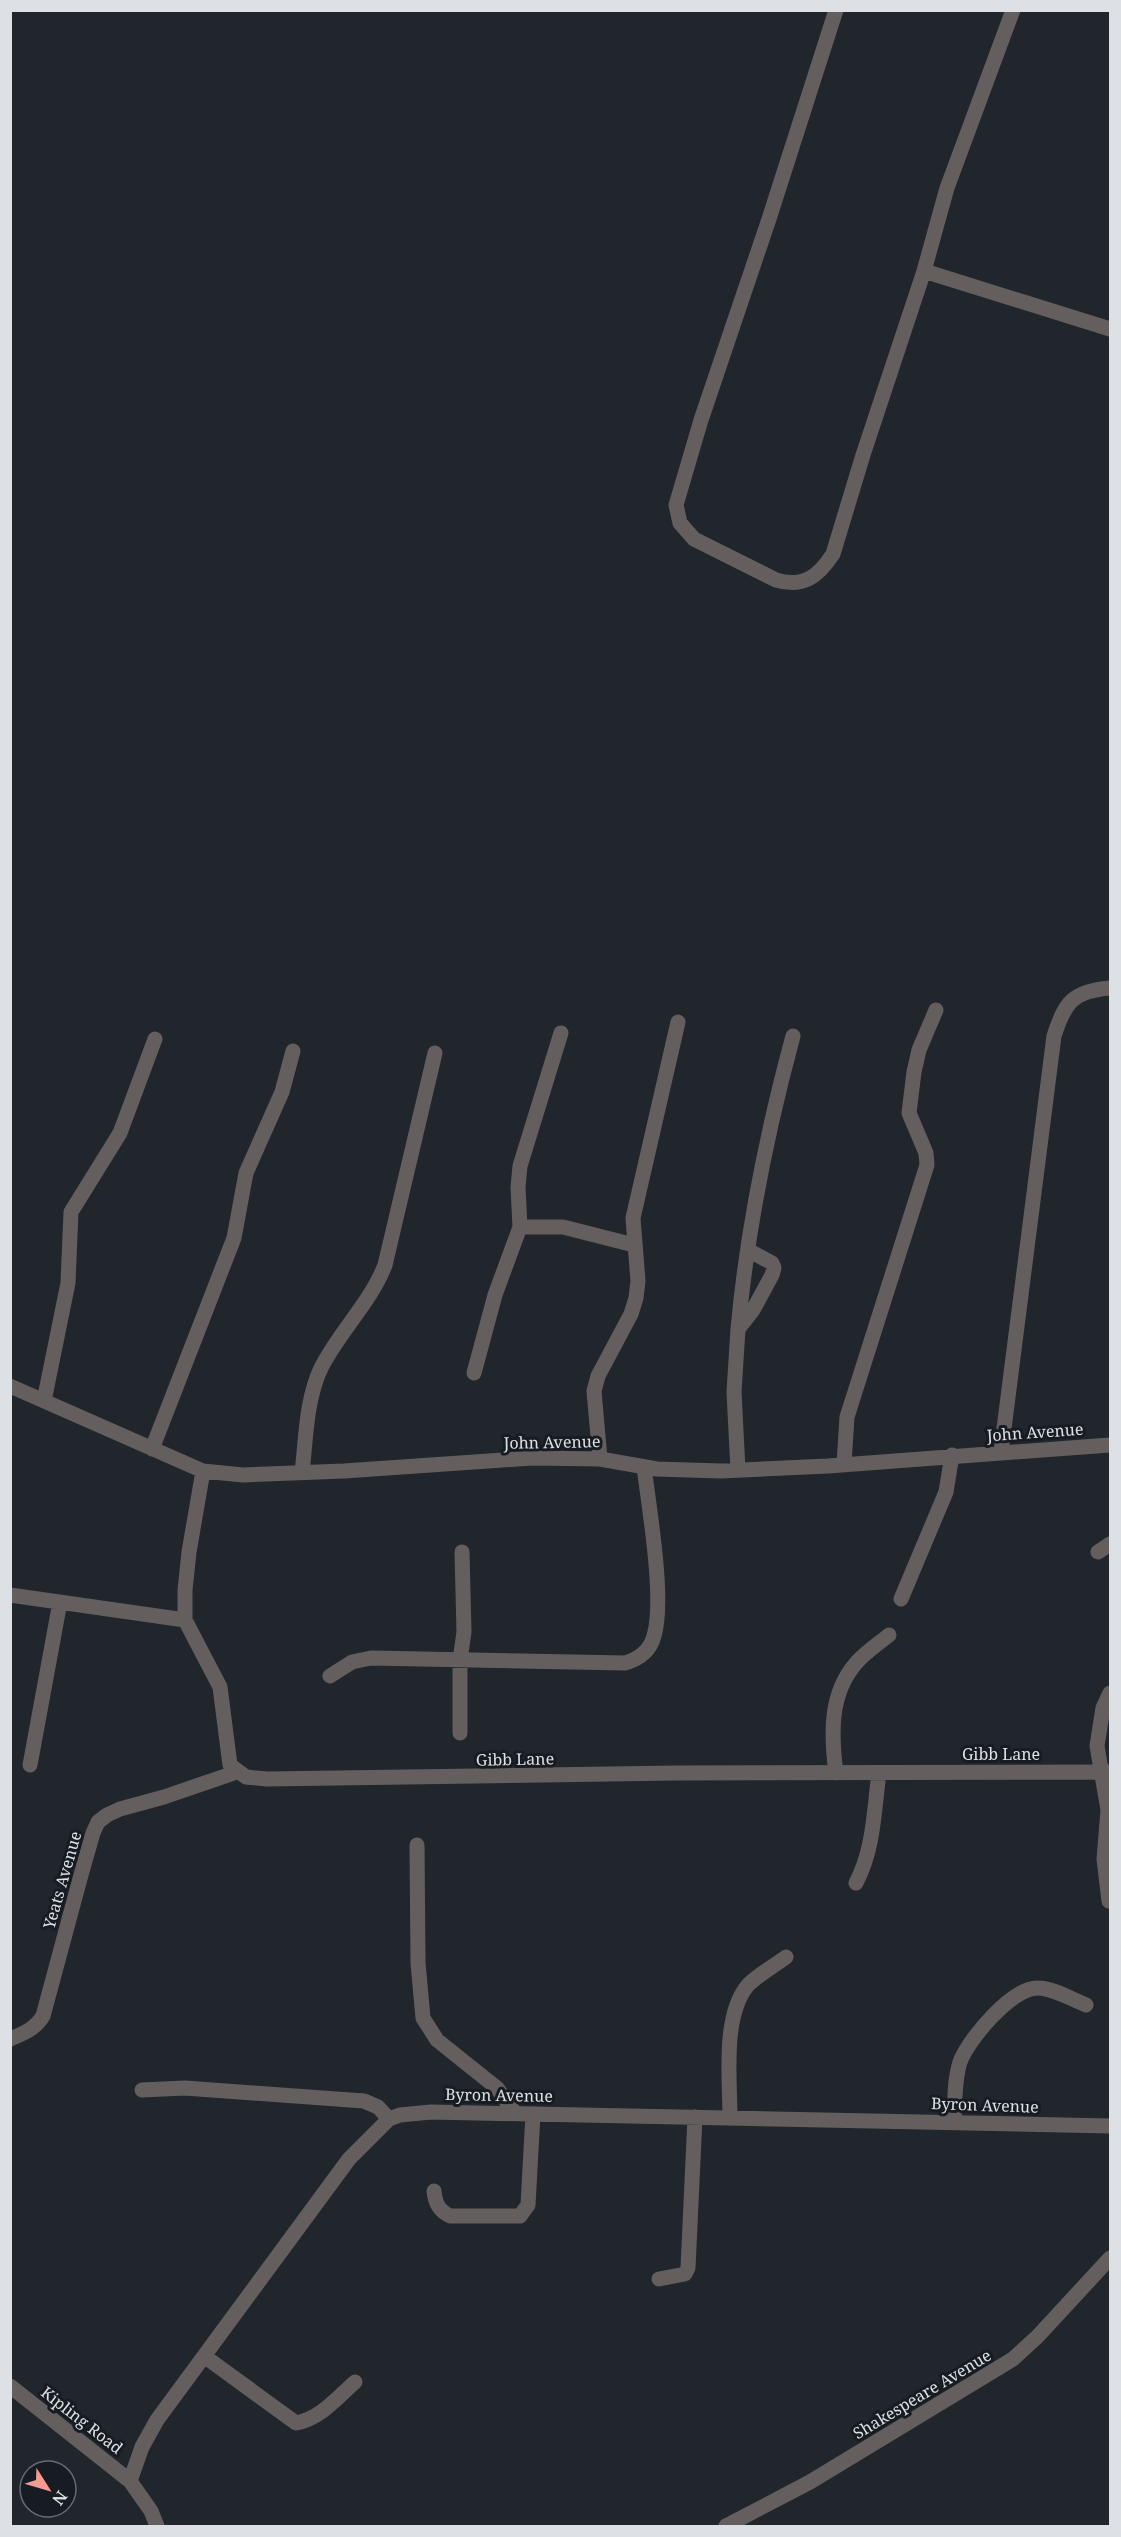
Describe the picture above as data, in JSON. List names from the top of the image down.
{
  "streets": {
    "street": [
      "John Avenue",
      "Gibb Lane",
      "Yeats Avenue",
      "Byron Avenue",
      "Shakespeare Avenue",
      "Kipling Road"
    ]
  },
  "crossings": [
    ["Gibb Lane", "Yeats Avenue"],
    ["Byron Avenue", "Kipling Road"]
  ],
  "north": "bottom right"
}
